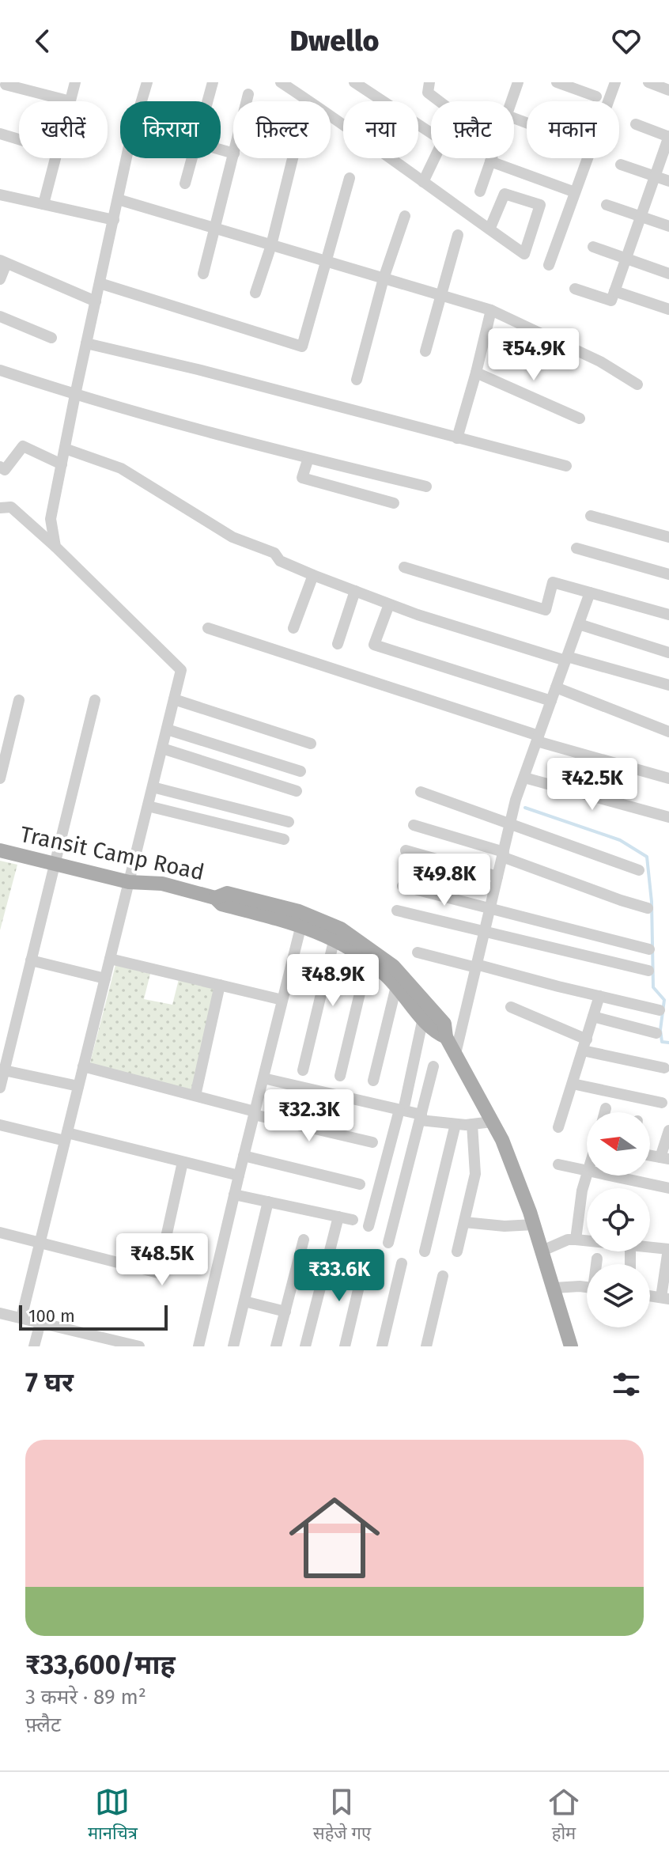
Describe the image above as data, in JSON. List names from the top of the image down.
{
  "streets": {
    "main road": ["Transit Camp Road"]
  },
  "scale_bar": "100 m",
  "north": "left",
  "page": {
    "header": "Dwello",
    "chip": [
      "खरीदें",
      "किराया",
      "फ़िल्टर",
      "नया",
      "फ़्लैट",
      "मकान"
    ],
    "price": [
      "₹54.9K",
      "₹42.5K",
      "₹49.8K",
      "₹48.9K",
      "₹32.3K",
      "₹48.5K",
      "₹33.6K"
    ],
    "scale": "100 m",
    "heading": "7 घर",
    "list": [
      {
        "name": "₹33,600/माह",
        "note": "3 कमरे · 89 m² · फ़्लैट"
      }
    ],
    "tabs": ["मानचित्र", "सहेजे गए", "होम"]
  }
}
